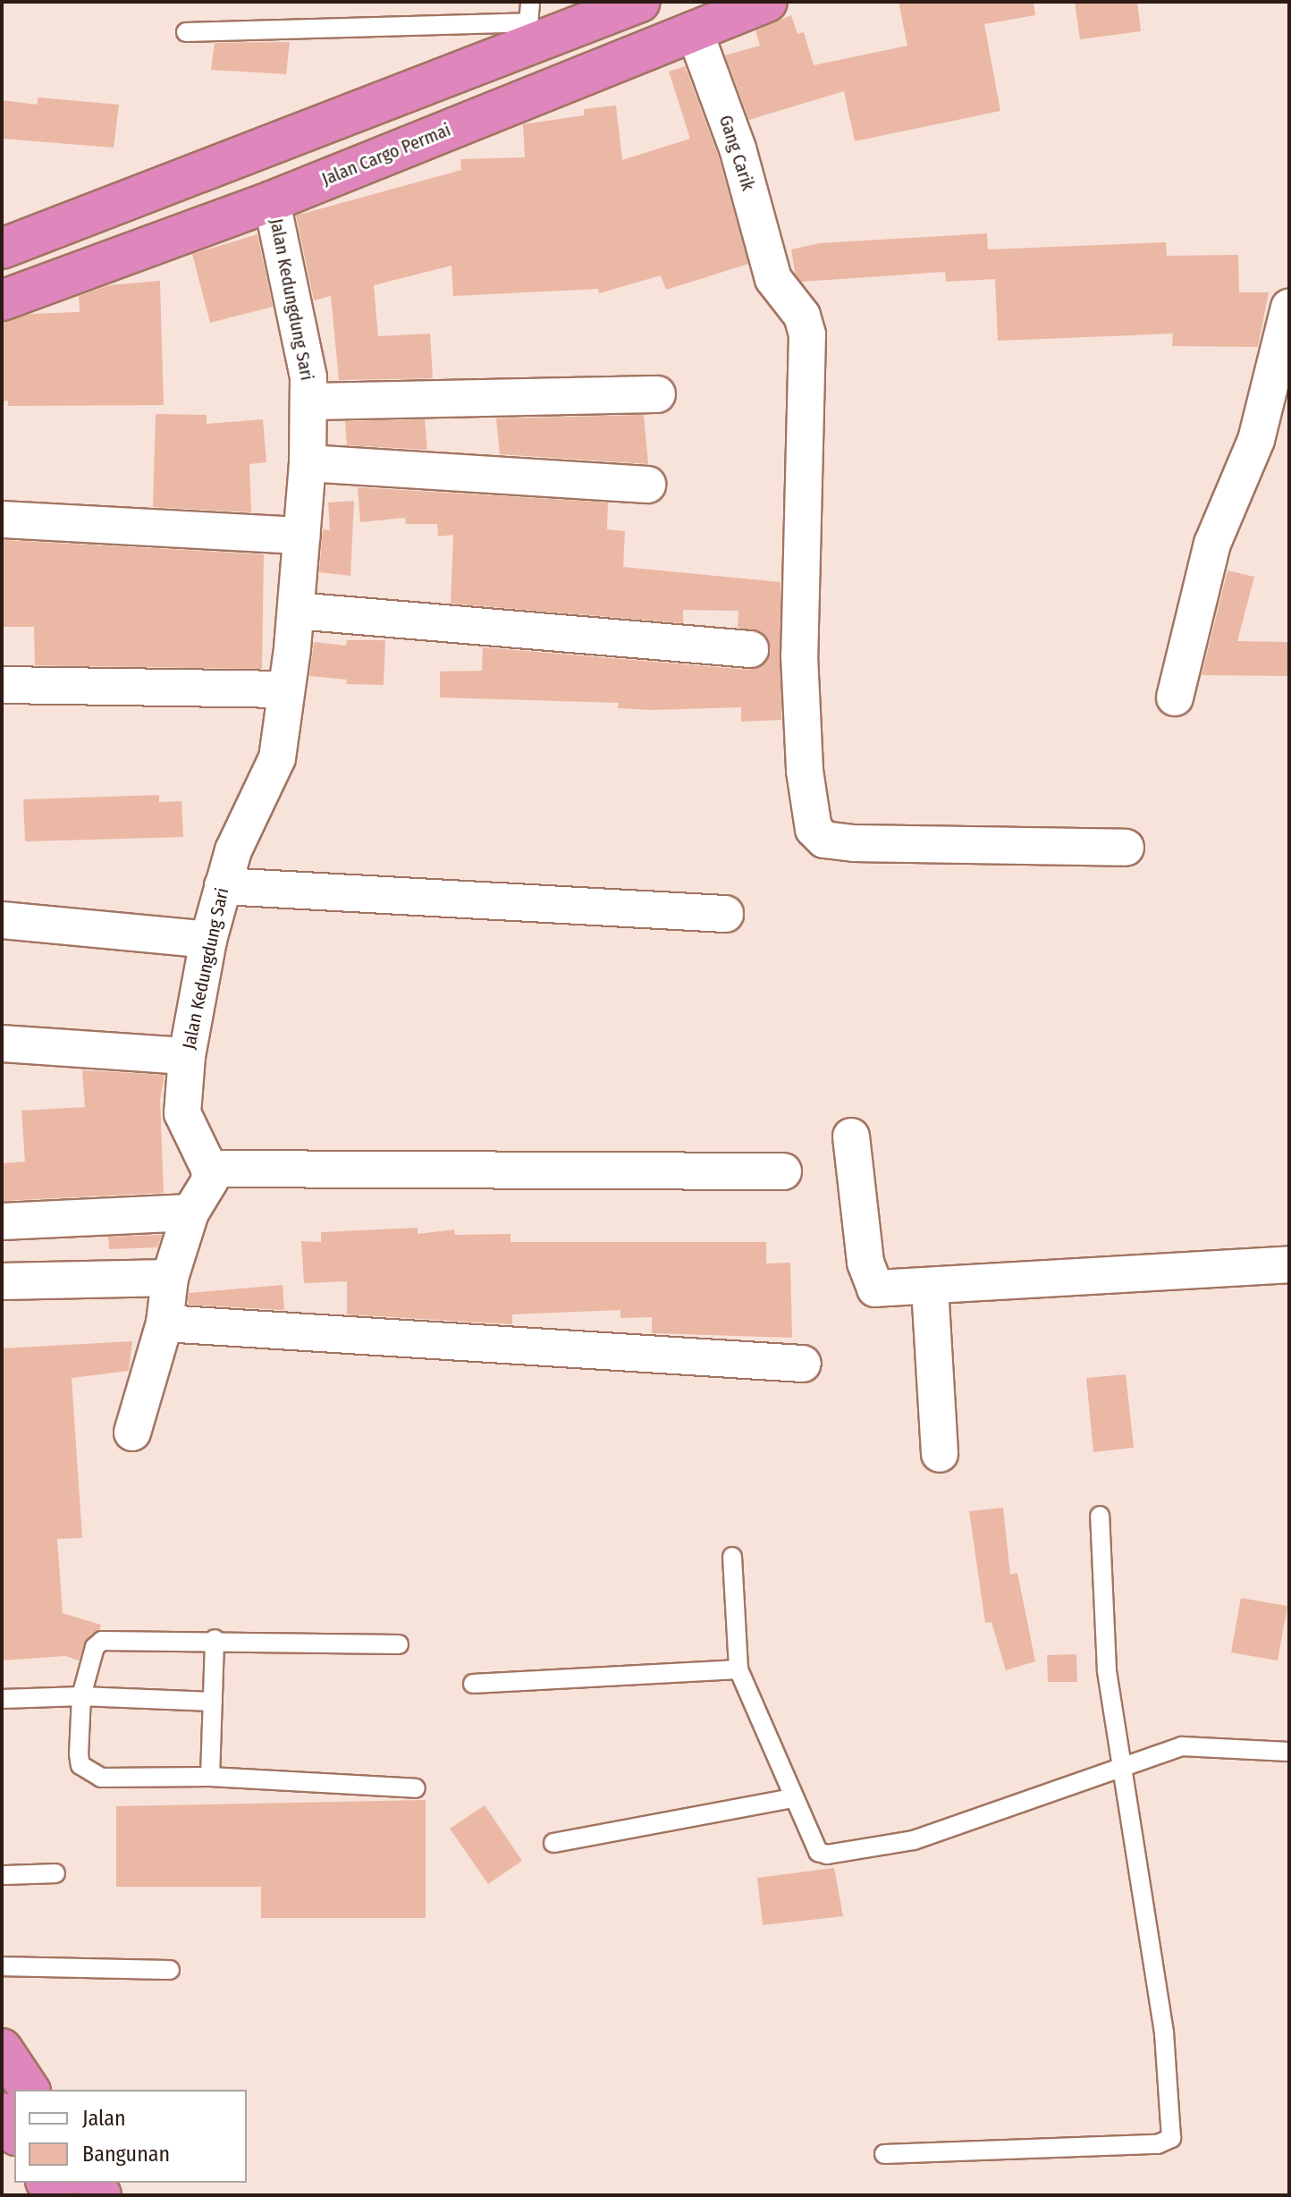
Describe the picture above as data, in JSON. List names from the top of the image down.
{
  "streets": {
    "highway": ["Jalan Cargo Permai"],
    "street": ["Gang Carik", "Jalan Kedungdung Sari"]
  },
  "crossings": [
    ["Gang Carik", "Jalan Cargo Permai"],
    ["Jalan Cargo Permai", "Jalan Kedungdung Sari"]
  ],
  "legend": ["Jalan", "Bangunan"]
}
